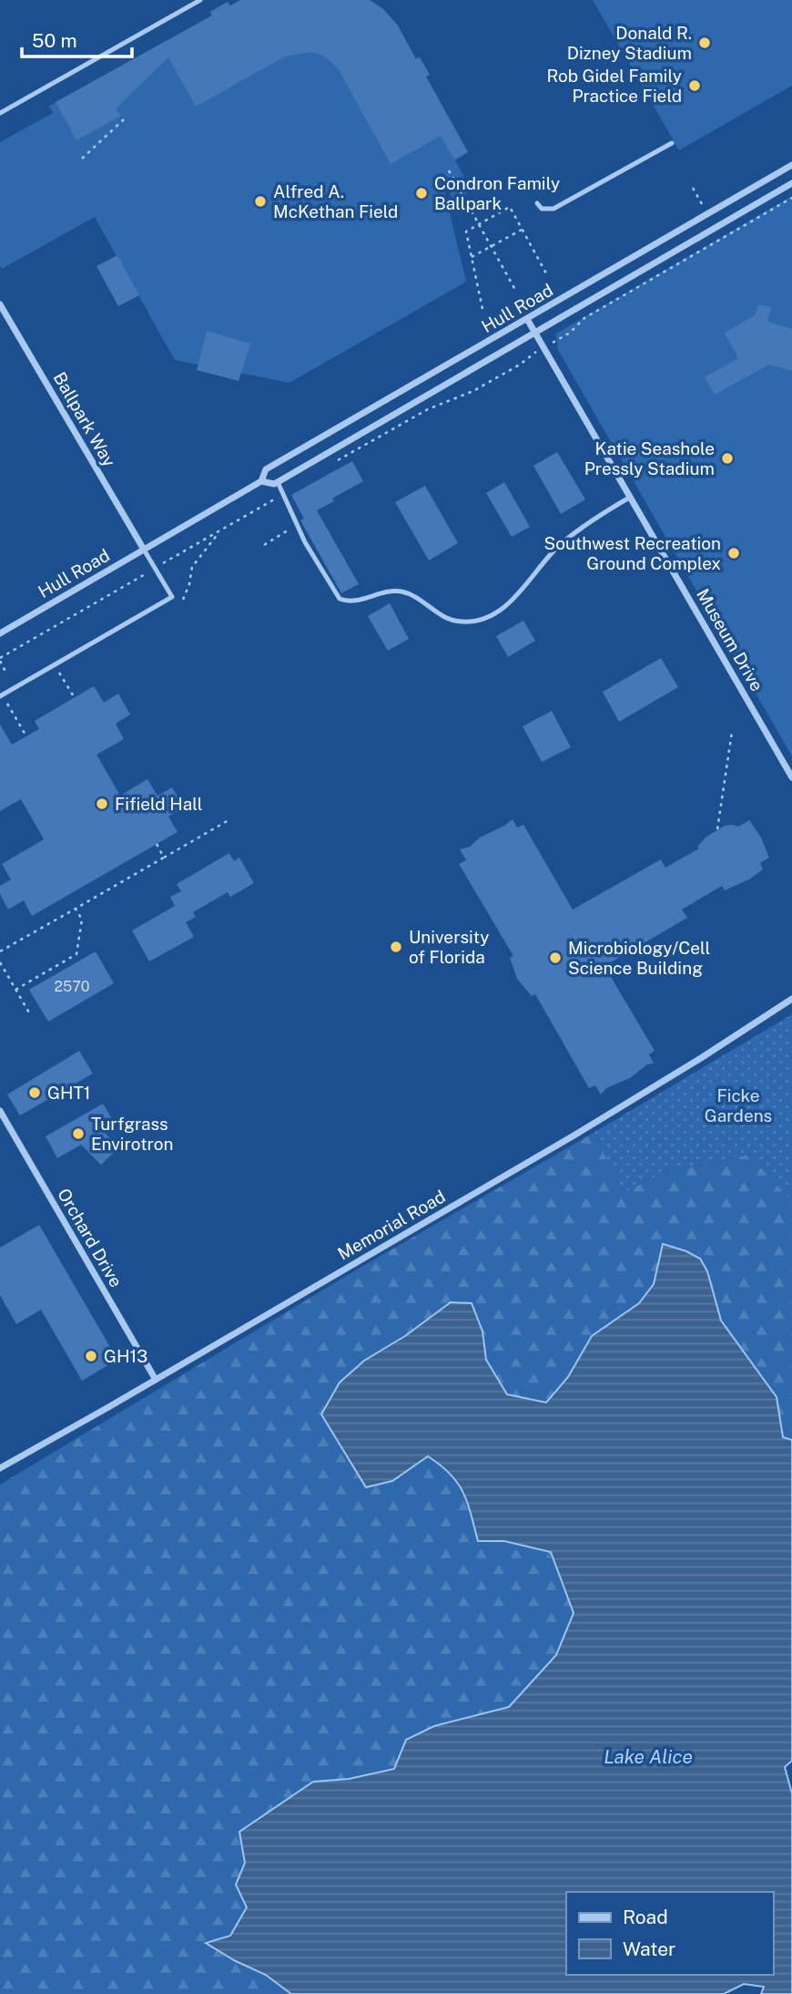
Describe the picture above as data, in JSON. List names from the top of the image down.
{
  "streets": {
    "street": [
      "Hull Road",
      "Ballpark Way",
      "Museum Drive",
      "Memorial Road",
      "Orchard Drive"
    ]
  },
  "crossings": [
    ["Hull Road", "Ballpark Way"],
    ["Hull Road", "Museum Drive"],
    ["Memorial Road", "Orchard Drive"]
  ],
  "water": ["Lake Alice"],
  "parks": ["Ficke Gardens"],
  "places": [
    "Donald R. Dizney Stadium",
    "Rob Gidel Family Practice Field",
    "Condron Family Ballpark",
    "Alfred A. McKethan Field",
    "Katie Seashole Pressly Stadium",
    "Southwest Recreation Ground Complex",
    "Fifield Hall",
    "University of Florida",
    "Microbiology/Cell Science Building",
    "GHT1",
    "Turfgrass Envirotron",
    "GH13"
  ],
  "house_numbers": ["2570"],
  "legend": ["Road", "Water"],
  "scale_bar": "50 m"
}
